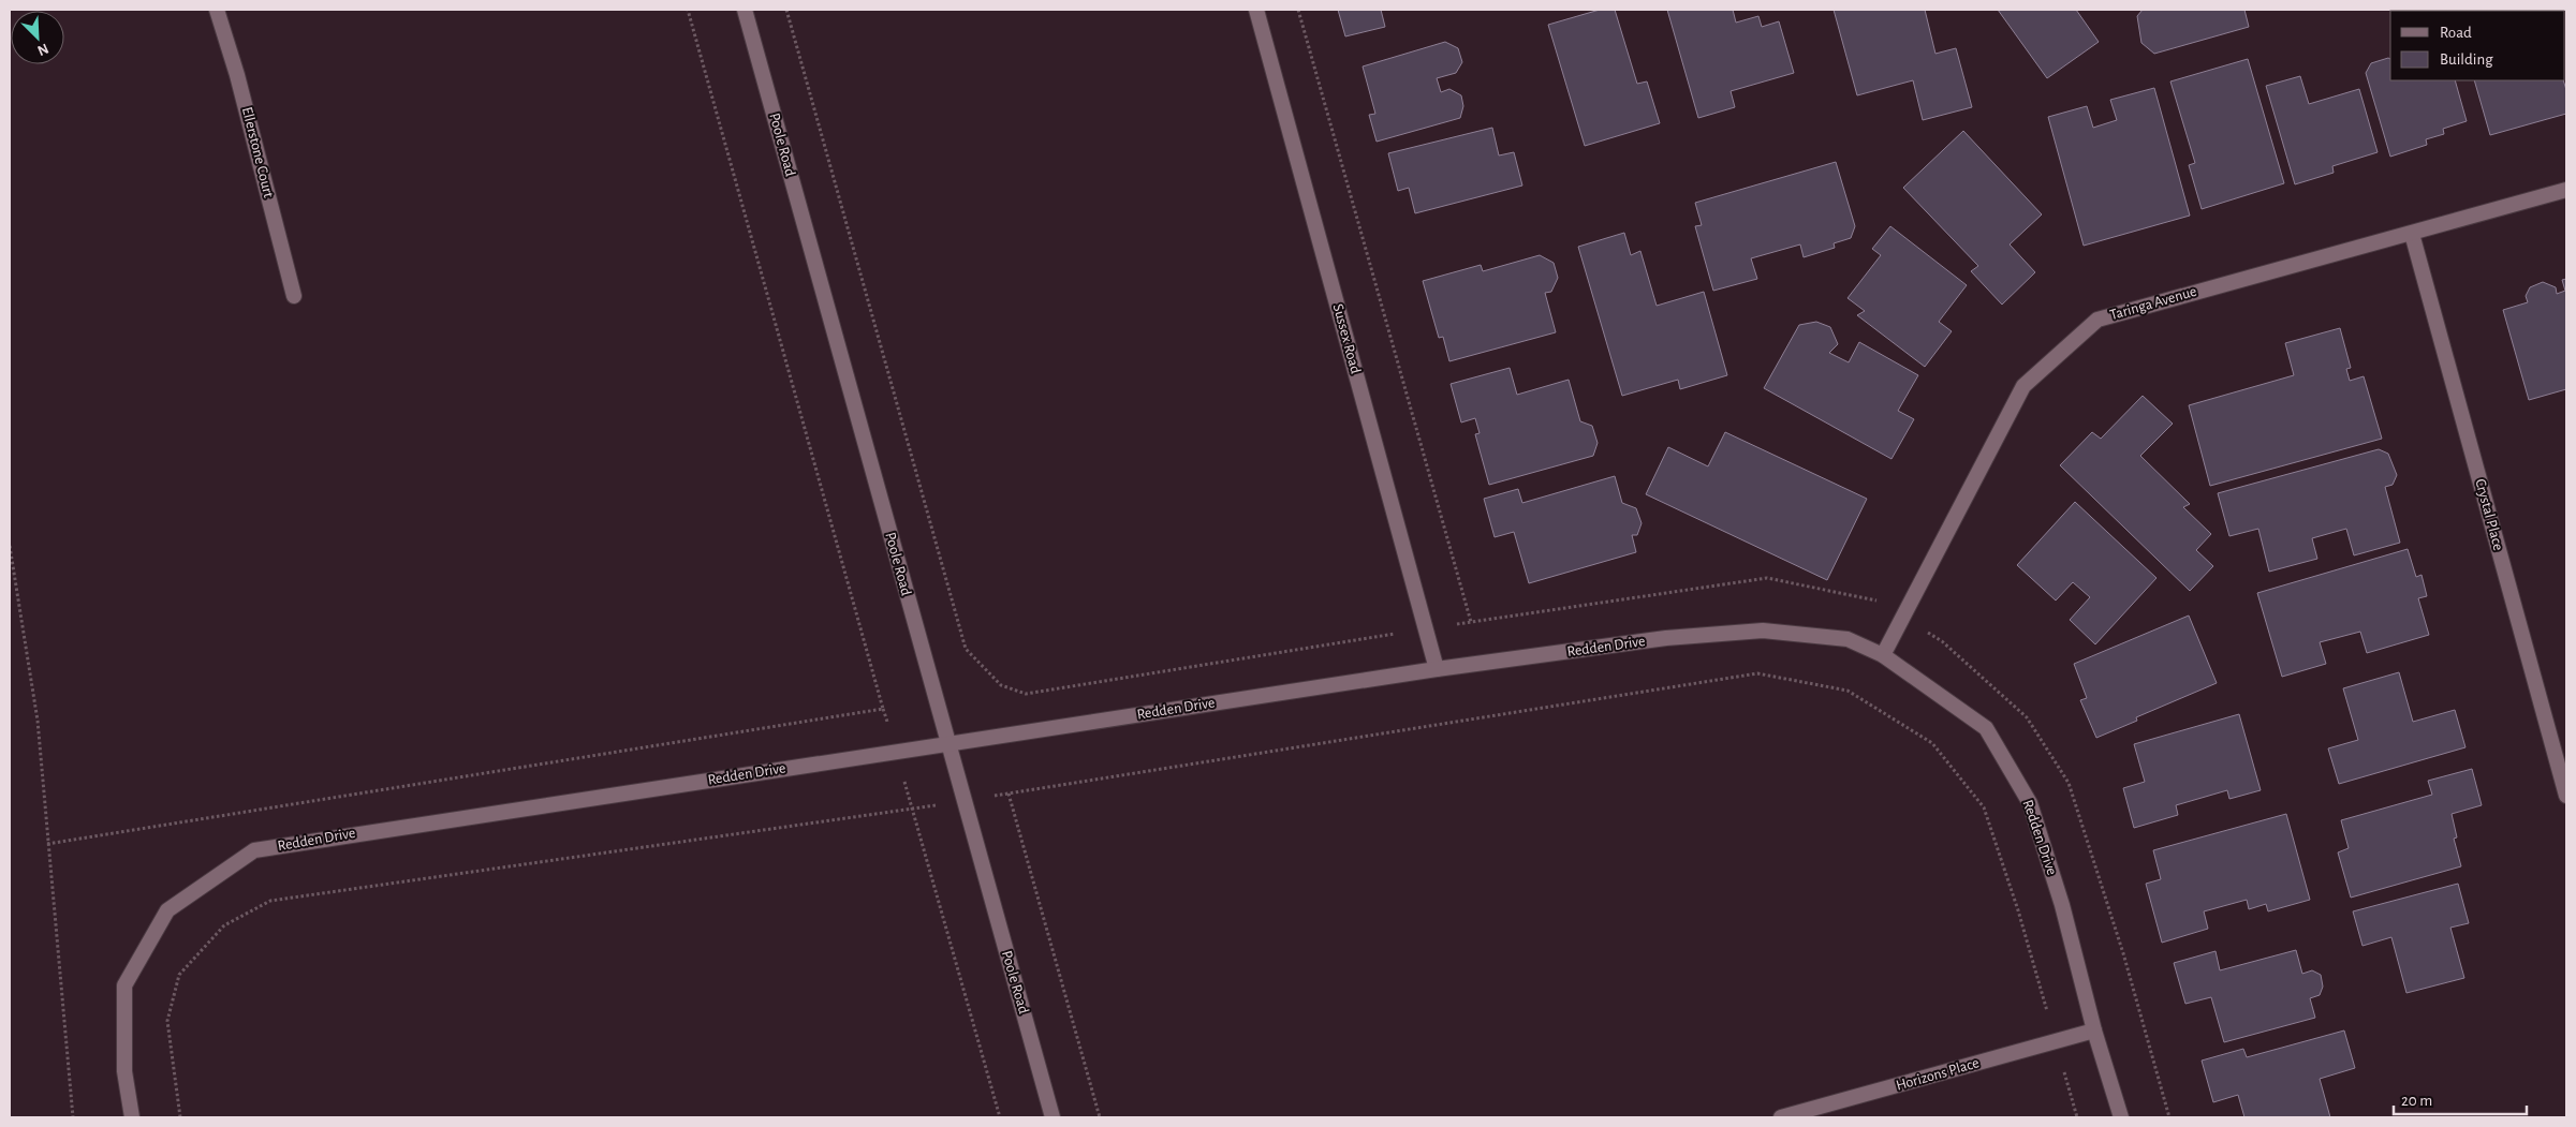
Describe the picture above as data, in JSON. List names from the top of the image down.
{
  "streets": {
    "street": [
      "Poole Road",
      "Ellerstone Court",
      "Taringa Avenue",
      "Sussex Road",
      "Crystal Place",
      "Redden Drive",
      "Horizons Place"
    ]
  },
  "crossings": [
    ["Poole Road", "Redden Drive"],
    ["Taringa Avenue", "Crystal Place"],
    ["Taringa Avenue", "Redden Drive"],
    ["Sussex Road", "Redden Drive"],
    ["Redden Drive", "Horizons Place"]
  ],
  "legend": ["Road", "Building"],
  "scale_bar": "20 m",
  "north": "bottom right"
}
